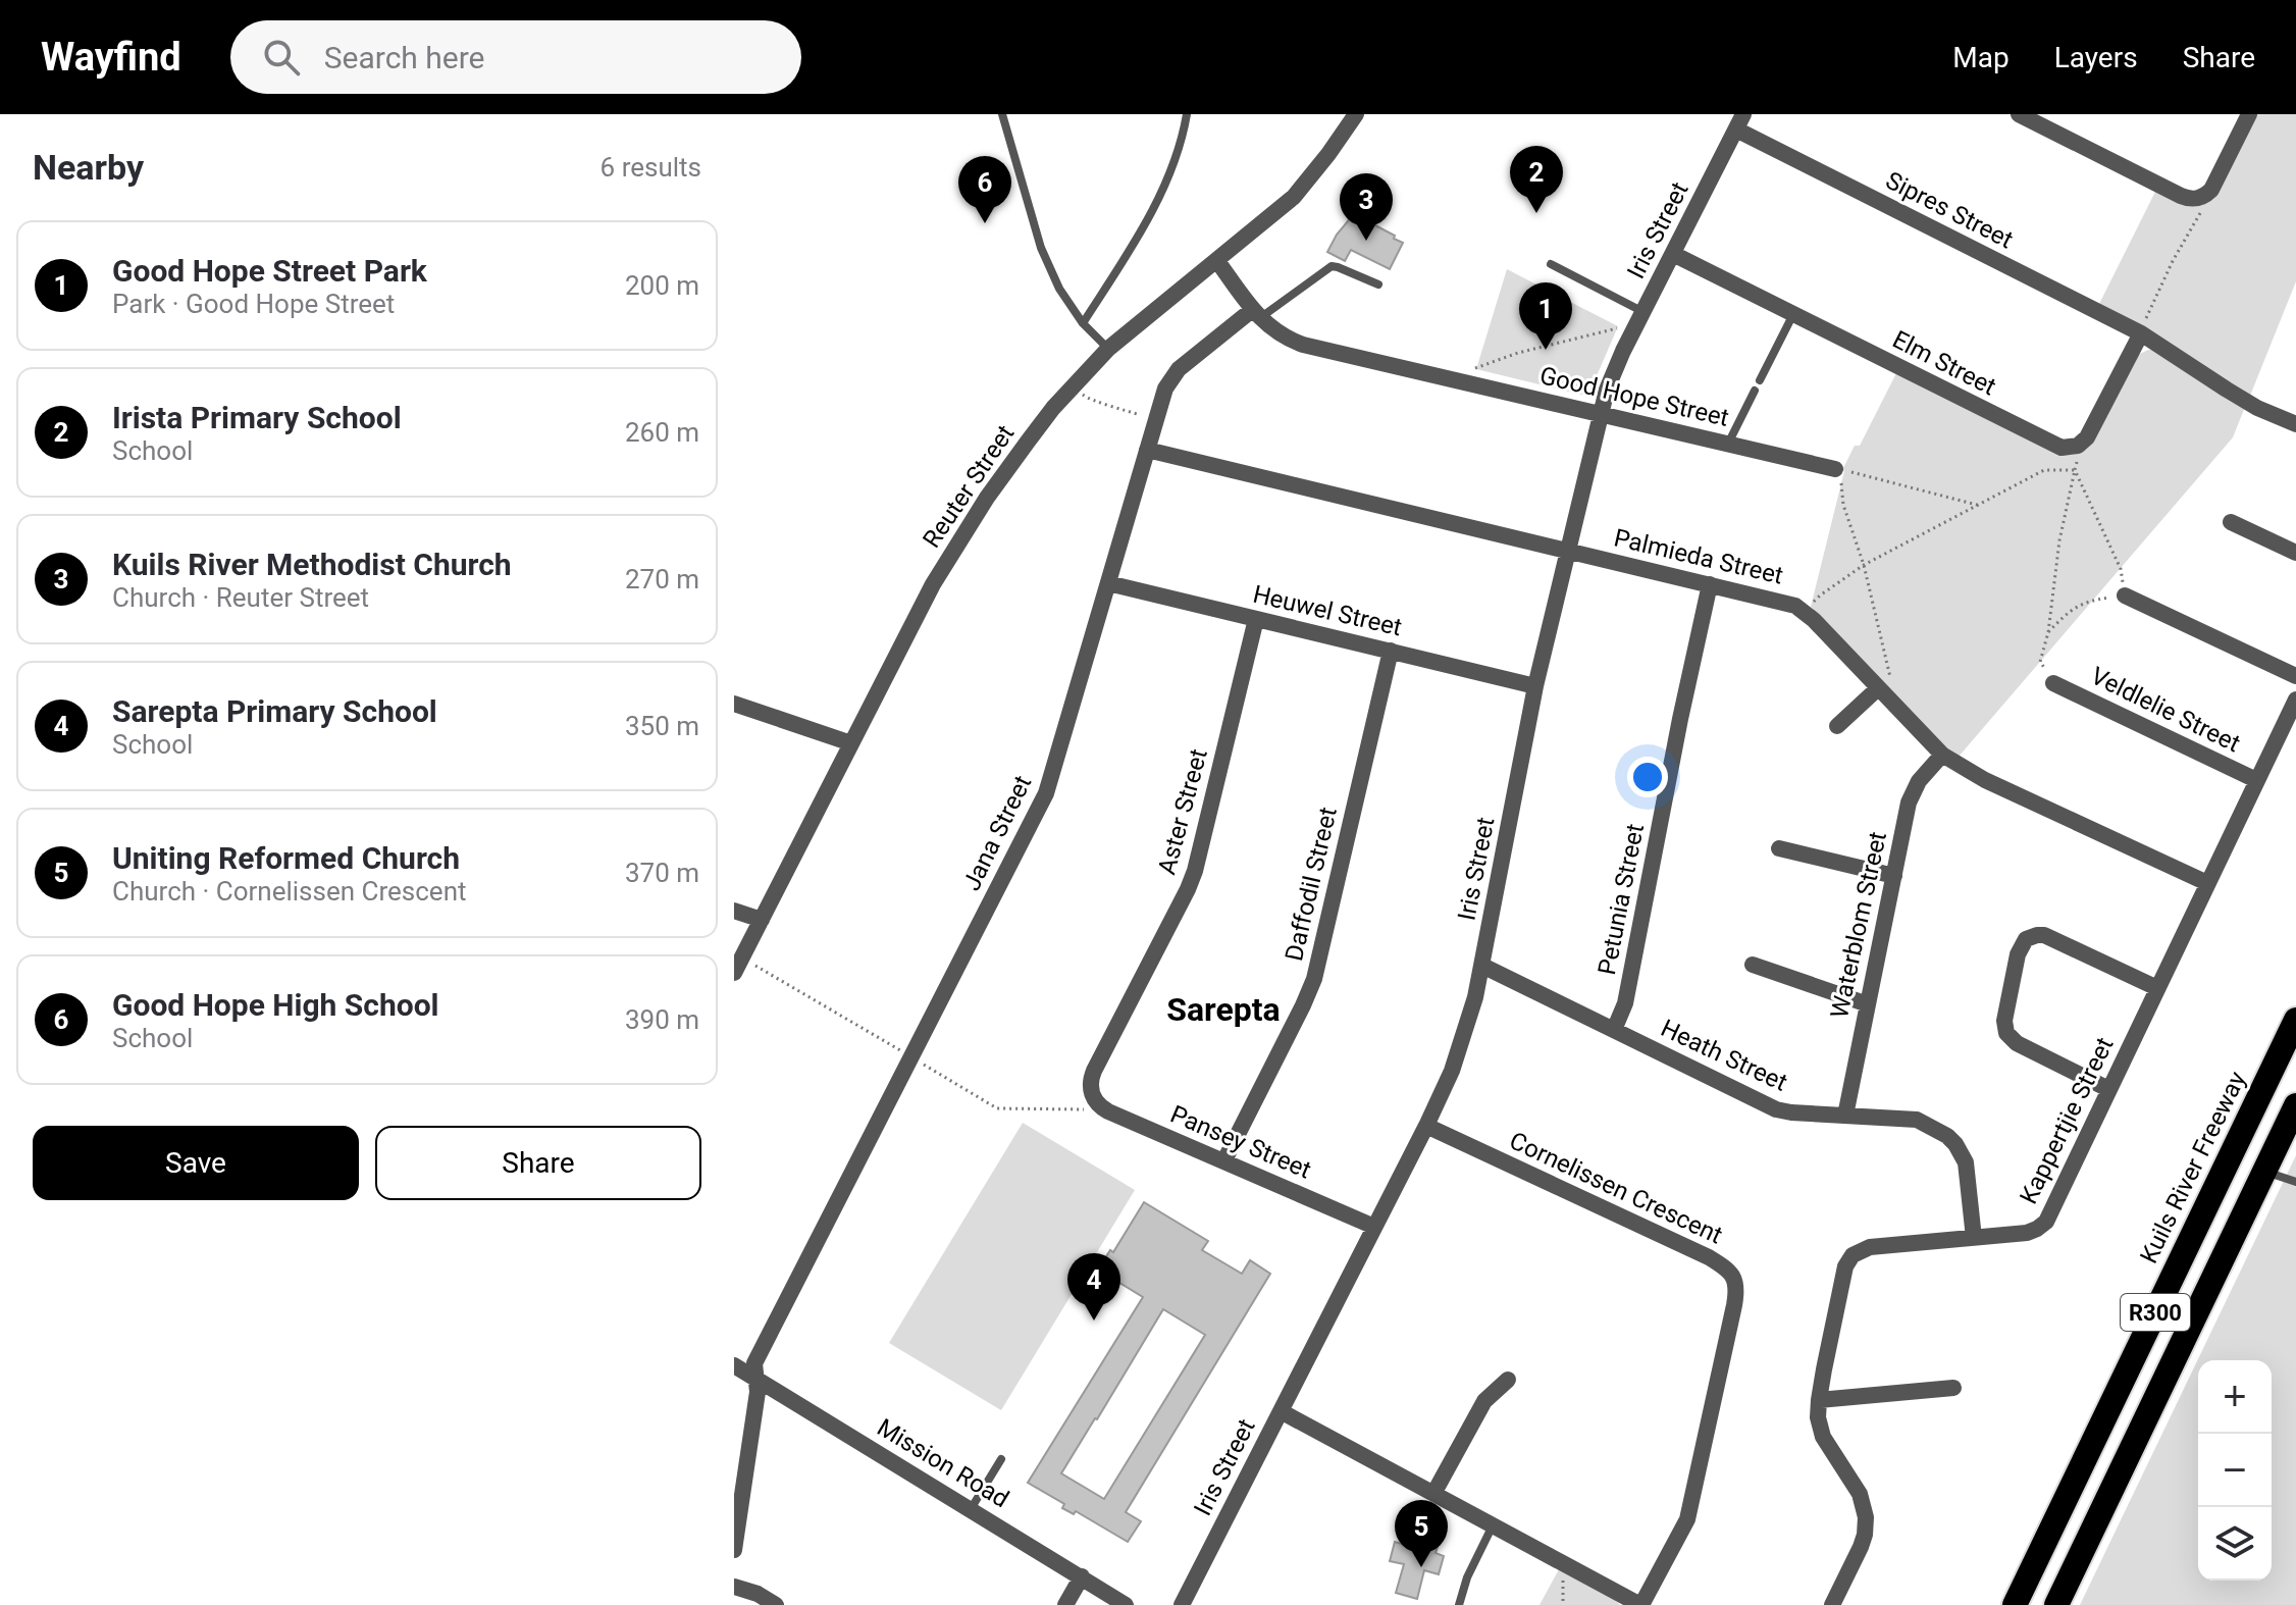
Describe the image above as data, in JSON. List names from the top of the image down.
{
  "streets": {
    "highway": ["Kuils River Freeway", "R300"],
    "street": [
      "Sipres Street",
      "Iris Street",
      "Elm Street",
      "Good Hope Street",
      "Reuter Street",
      "Palmieda Street",
      "Heuwel Street",
      "Veldlelie Street",
      "Aster Street",
      "Jana Street",
      "Daffodil Street",
      "Petunia Street",
      "Waterblom Street",
      "Heath Street",
      "Kappertjie Street",
      "Pansey Street",
      "Cornelissen Crescent",
      "Mission Road"
    ]
  },
  "crossings": [
    ["Sipres Street", "Iris Street"],
    ["Iris Street", "Elm Street"],
    ["Iris Street", "Good Hope Street"],
    ["Iris Street", "Palmieda Street"],
    ["Iris Street", "Heuwel Street"],
    ["Iris Street", "Heath Street"],
    ["Iris Street", "Pansey Street"],
    ["Iris Street", "Cornelissen Crescent"],
    ["Good Hope Street", "Reuter Street"],
    ["Good Hope Street", "Jana Street"],
    ["Palmieda Street", "Jana Street"],
    ["Palmieda Street", "Petunia Street"],
    ["Palmieda Street", "Waterblom Street"],
    ["Palmieda Street", "Kappertjie Street"],
    ["Heuwel Street", "Aster Street"],
    ["Heuwel Street", "Jana Street"],
    ["Heuwel Street", "Daffodil Street"],
    ["Veldlelie Street", "Kappertjie Street"],
    ["Aster Street", "Pansey Street"],
    ["Jana Street", "Mission Road"],
    ["Daffodil Street", "Pansey Street"],
    ["Petunia Street", "Heath Street"],
    ["Waterblom Street", "Heath Street"],
    ["Heath Street", "Kappertjie Street"]
  ],
  "districts": ["Sarepta"],
  "page": {
    "header": "Wayfind",
    "search": "Search here",
    "nav": ["Map", "Layers", "Share"],
    "heading": ["Nearby", "6 results"],
    "pins": [
      "2",
      "6",
      "3",
      "1",
      "4",
      "5"
    ],
    "list": [
      {
        "mark": "1",
        "name": "Good Hope Street Park",
        "note": "Park · Good Hope Street",
        "value": "200 m"
      },
      {
        "mark": "2",
        "name": "Irista Primary School",
        "note": "School",
        "value": "260 m"
      },
      {
        "mark": "3",
        "name": "Kuils River Methodist Church",
        "note": "Church · Reuter Street",
        "value": "270 m"
      },
      {
        "mark": "4",
        "name": "Sarepta Primary School",
        "note": "School",
        "value": "350 m"
      },
      {
        "mark": "5",
        "name": "Uniting Reformed Church",
        "note": "Church · Cornelissen Crescent",
        "value": "370 m"
      },
      {
        "mark": "6",
        "name": "Good Hope High School",
        "note": "School",
        "value": "390 m"
      }
    ],
    "buttons": ["Save", "Share"],
    "map_buttons": ["+", "−"]
  }
}
